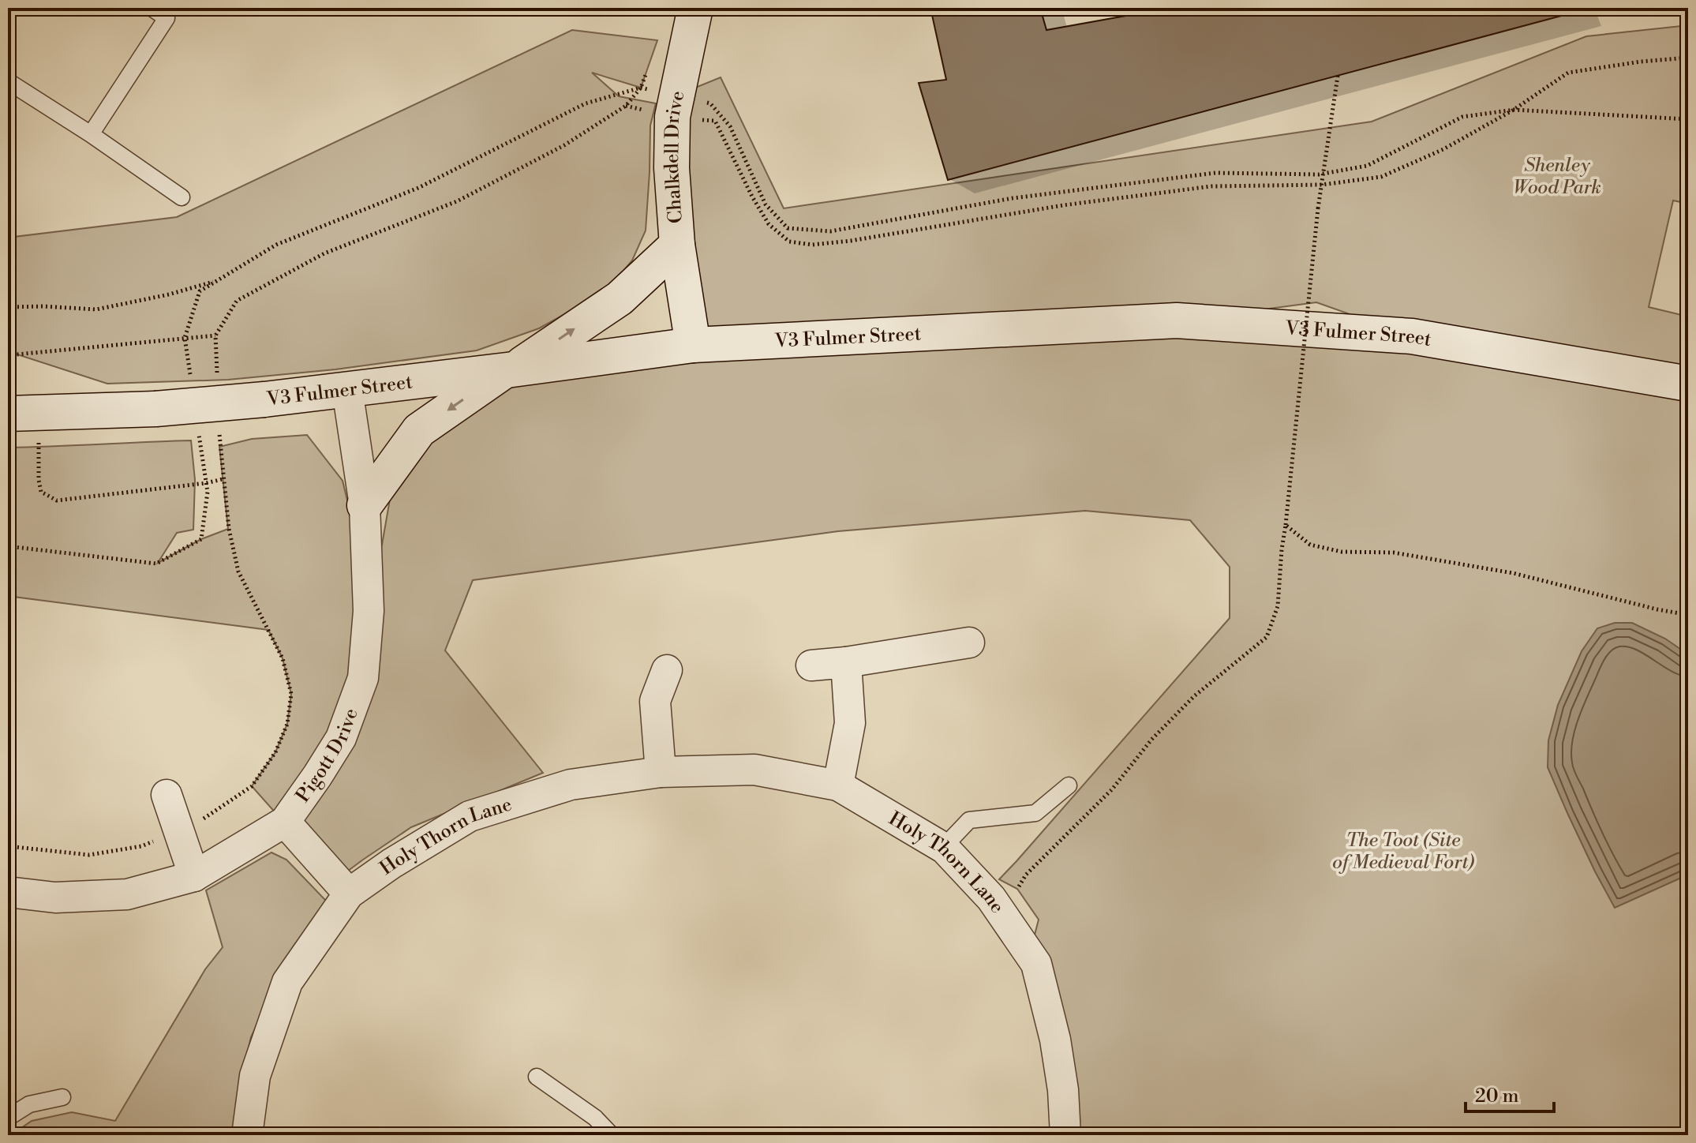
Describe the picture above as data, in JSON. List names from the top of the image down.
{
  "streets": {
    "street": [
      "Chalkdell Drive",
      "V3 Fulmer Street",
      "Pigott Drive",
      "Holy Thorn Lane"
    ]
  },
  "crossings": [
    ["Chalkdell Drive", "V3 Fulmer Street"],
    ["V3 Fulmer Street", "Pigott Drive"]
  ],
  "parks": ["Shenley Wood Park", "The Toot (Site of Medieval Fort)"],
  "scale_bar": "20 m"
}
